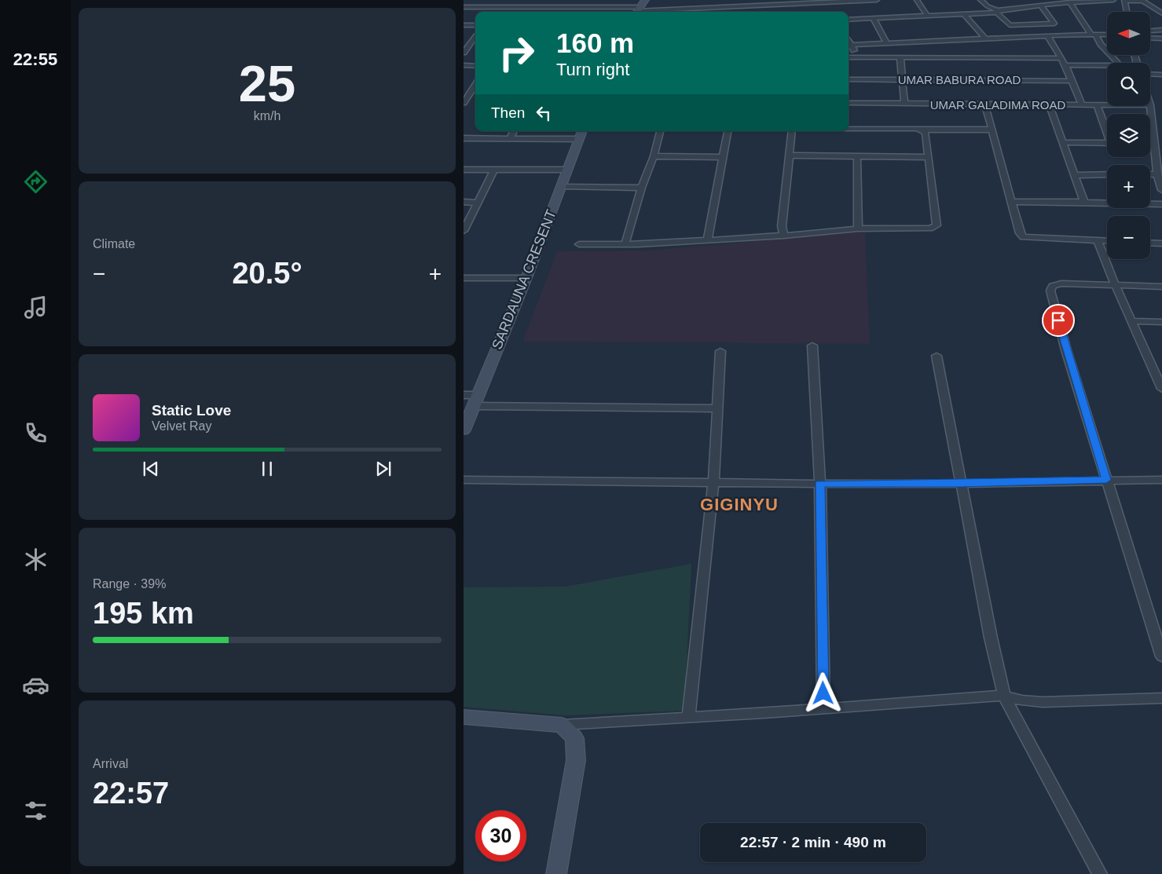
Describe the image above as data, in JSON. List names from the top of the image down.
{
  "streets": {
    "street": ["UMAR BABURA ROAD", "UMAR GALADIMA ROAD", "SARDAUNA CRESENT"]
  },
  "districts": ["GIGINYU"],
  "north": "left",
  "page": {
    "tabs": "22:55",
    "tile": [
      ["25", "km/h"],
      "Climate",
      ["Range · 39%", "195 km"],
      ["Arrival", "22:57"]
    ],
    "map_buttons": ["+", "−"],
    "turn": ["160 m", "Turn right"],
    "then": "Then",
    "heat": ["−", "20.5°", "+"],
    "song": ["Static Love", "Velvet Ray"],
    "limit": "30",
    "trip": "22:57 · 2 min · 490 m"
  }
}
